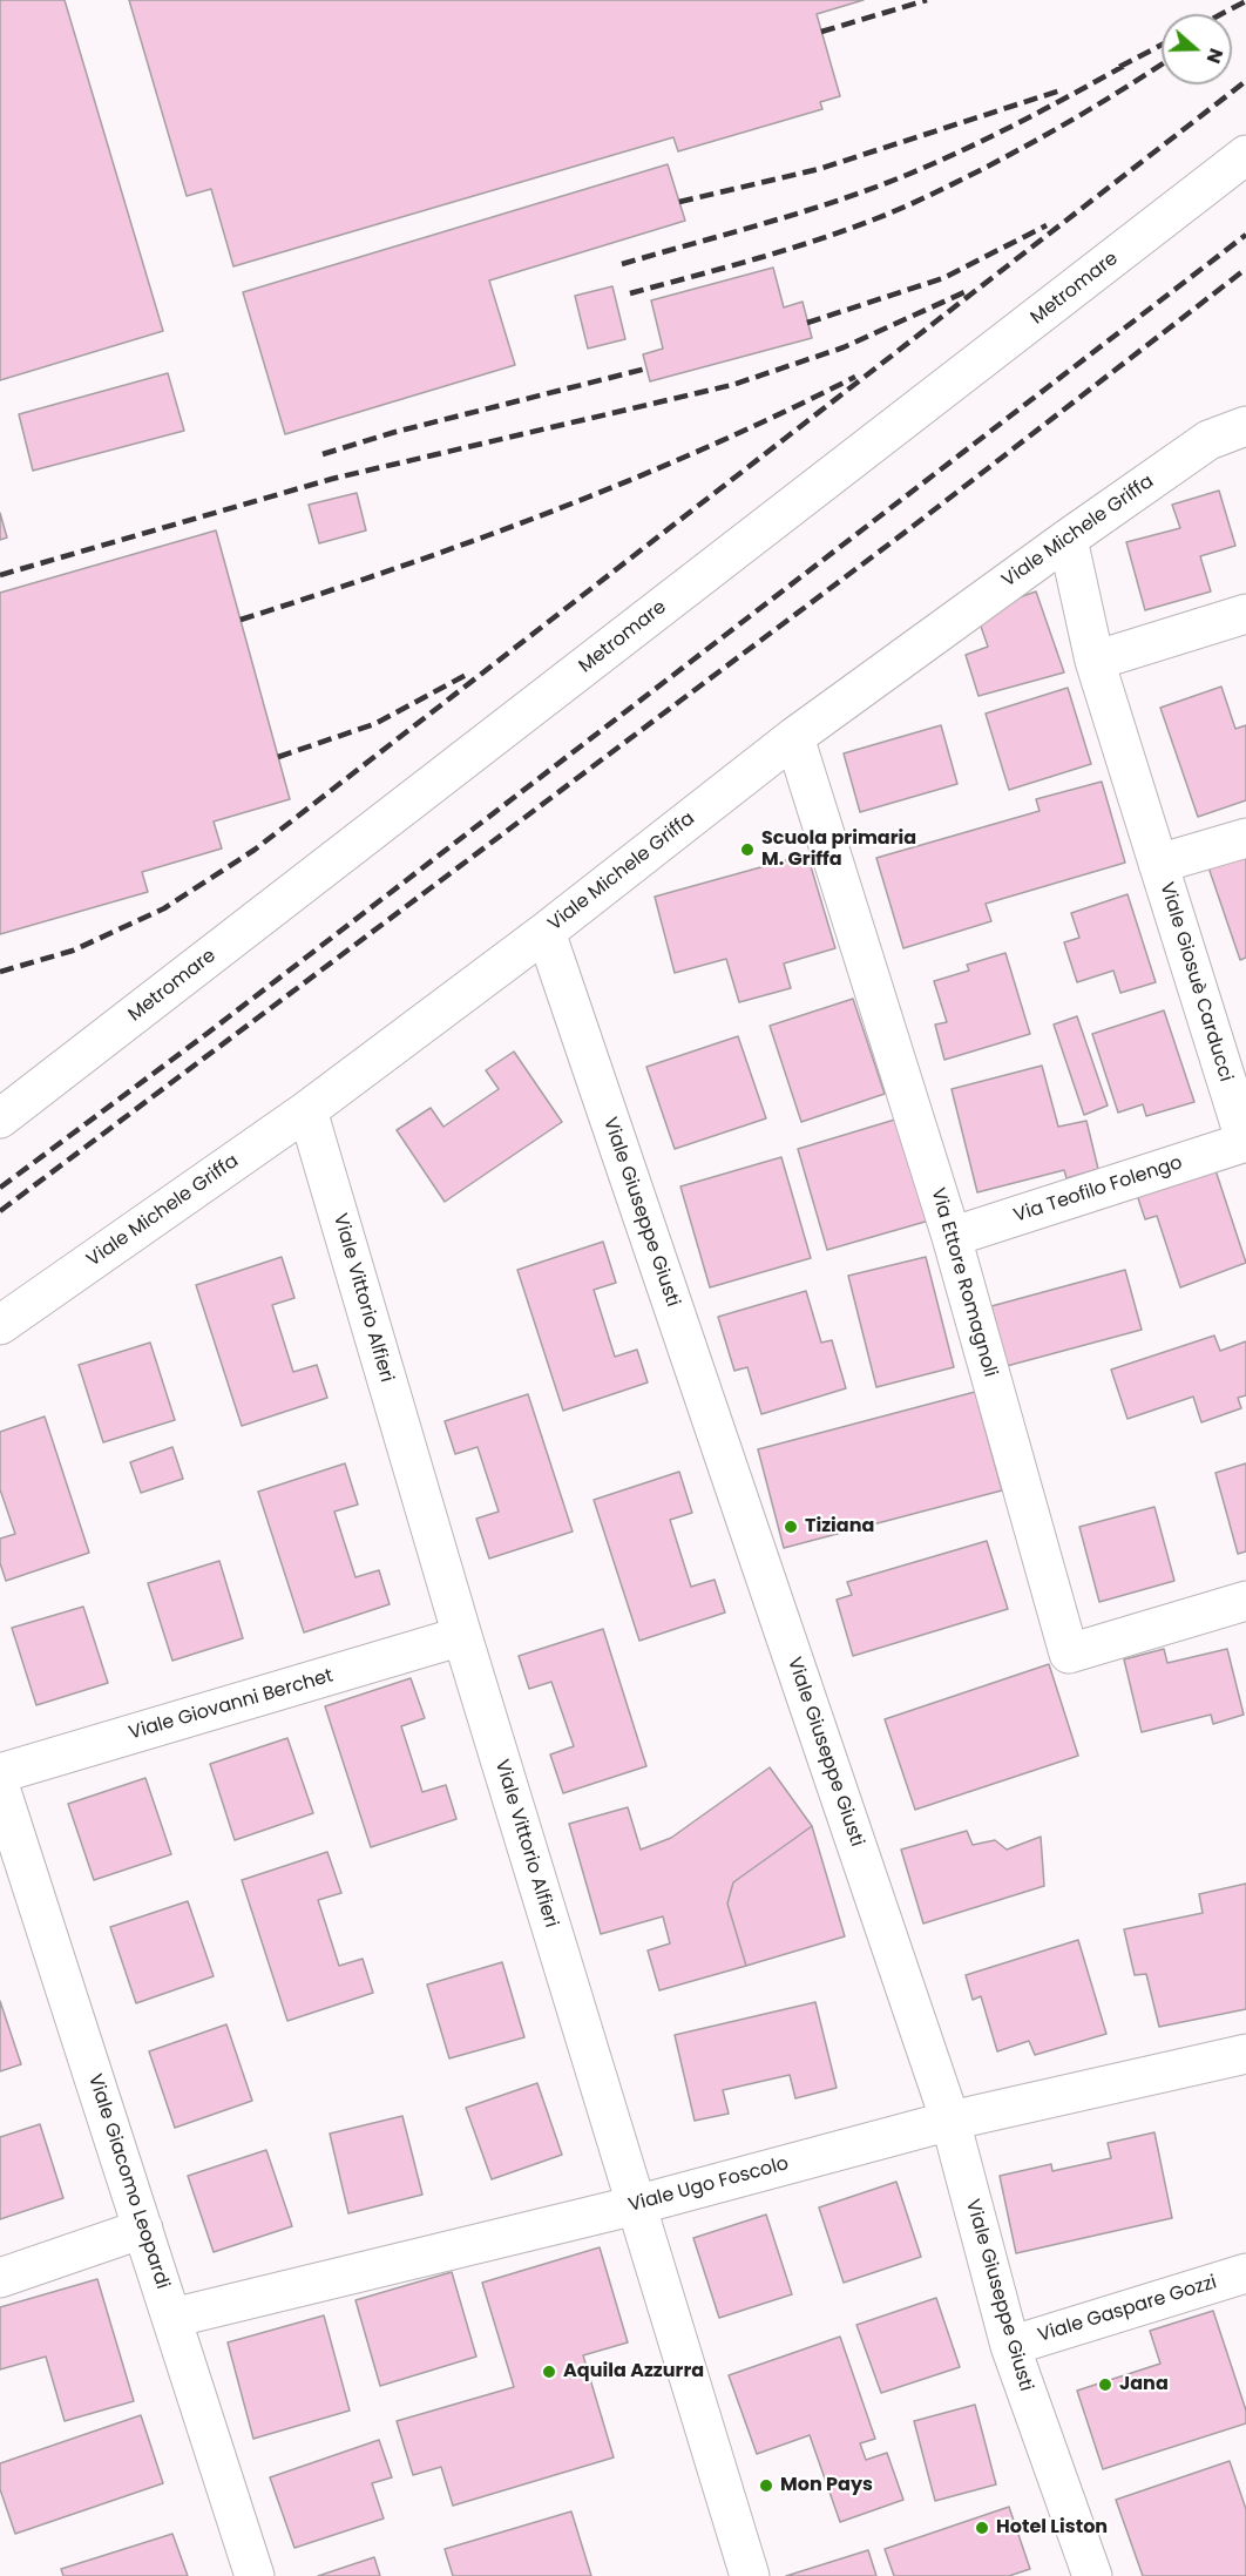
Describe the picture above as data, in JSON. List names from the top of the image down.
{
  "streets": {
    "street": [
      "Metromare",
      "Viale Michele Griffa",
      "Viale Giosuè Carducci",
      "Via Teofilo Folengo",
      "Viale Giuseppe Giusti",
      "Via Ettore Romagnoli",
      "Viale Vittorio Alfieri",
      "Viale Giovanni Berchet",
      "Viale Giacomo Leopardi",
      "Viale Ugo Foscolo",
      "Viale Gaspare Gozzi"
    ]
  },
  "crossings": [
    ["Viale Michele Griffa", "Viale Giosuè Carducci"],
    ["Viale Michele Griffa", "Viale Giuseppe Giusti"],
    ["Viale Michele Griffa", "Via Ettore Romagnoli"],
    ["Viale Michele Griffa", "Viale Vittorio Alfieri"],
    ["Viale Giosuè Carducci", "Via Teofilo Folengo"],
    ["Via Teofilo Folengo", "Via Ettore Romagnoli"],
    ["Viale Giuseppe Giusti", "Viale Ugo Foscolo"],
    ["Viale Giuseppe Giusti", "Viale Gaspare Gozzi"],
    ["Viale Vittorio Alfieri", "Viale Giovanni Berchet"],
    ["Viale Vittorio Alfieri", "Viale Ugo Foscolo"],
    ["Viale Giacomo Leopardi", "Viale Ugo Foscolo"]
  ],
  "places": [
    "Scuola primaria M. Griffa",
    "Tiziana",
    "Aquila Azzurra",
    "Jana",
    "Mon Pays",
    "Hotel Liston"
  ],
  "north": "right"
}
